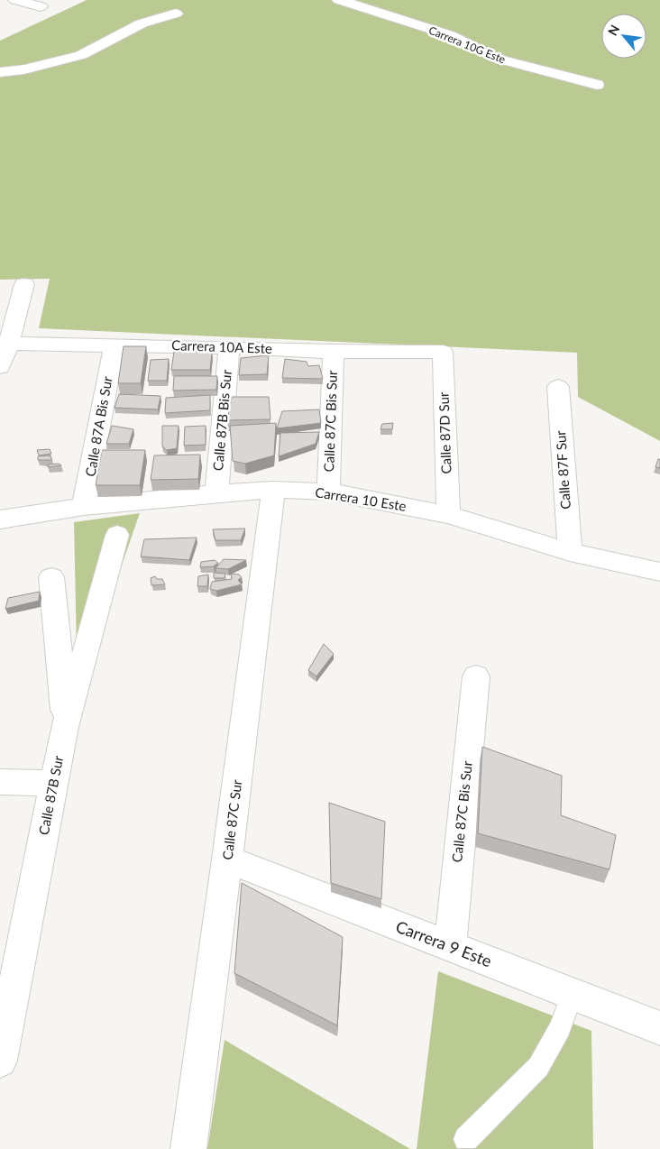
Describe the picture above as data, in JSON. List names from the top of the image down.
{
  "streets": {
    "street": [
      "Carrera 10G Este",
      "Carrera 10A Este",
      "Calle 87B Bis Sur",
      "Calle 87C Bis Sur",
      "Calle 87A Bis Sur",
      "Calle 87D Sur",
      "Calle 87F Sur",
      "Carrera 10 Este",
      "Calle 87B Sur",
      "Calle 87C Sur",
      "Carrera 9 Este"
    ]
  },
  "crossings": [
    ["Carrera 10A Este", "Calle 87B Bis Sur"],
    ["Carrera 10A Este", "Calle 87C Bis Sur"],
    ["Carrera 10A Este", "Calle 87A Bis Sur"],
    ["Carrera 10A Este", "Calle 87D Sur"],
    ["Calle 87B Bis Sur", "Carrera 10 Este"],
    ["Calle 87C Bis Sur", "Carrera 10 Este"],
    ["Calle 87C Bis Sur", "Carrera 9 Este"],
    ["Calle 87A Bis Sur", "Carrera 10 Este"],
    ["Calle 87D Sur", "Carrera 10 Este"],
    ["Calle 87F Sur", "Carrera 10 Este"],
    ["Carrera 10 Este", "Calle 87C Sur"],
    ["Calle 87C Sur", "Carrera 9 Este"]
  ],
  "north": "top left"
}
